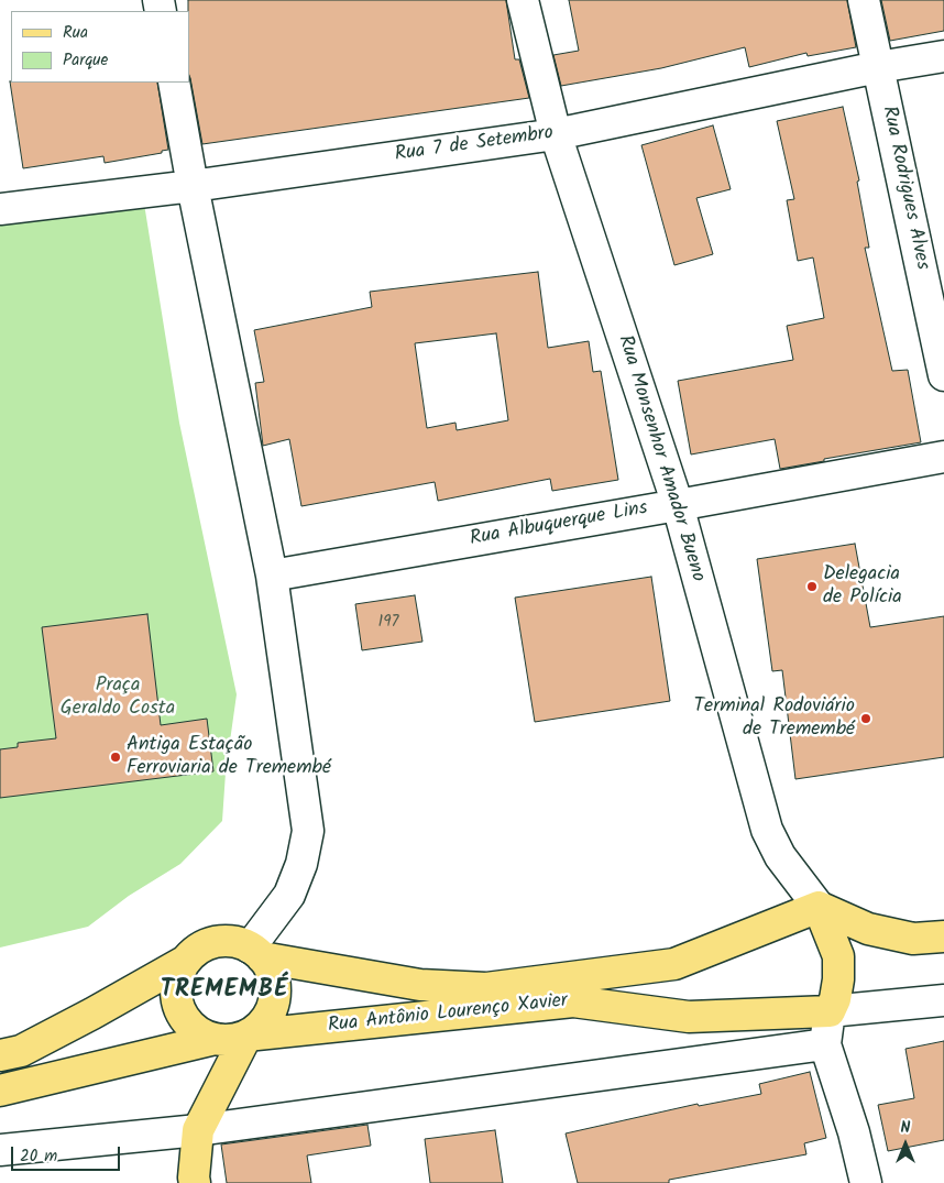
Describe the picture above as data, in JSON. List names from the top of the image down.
{
  "streets": {
    "main road": ["Rua Antônio Lourenço Xavier"],
    "street": [
      "Rua 7 de Setembro",
      "Rua Rodrigues Alves",
      "Rua Monsenhor Amador Bueno",
      "Rua Albuquerque Lins"
    ]
  },
  "crossings": [
    ["Rua 7 de Setembro", "Rua Rodrigues Alves"],
    ["Rua 7 de Setembro", "Rua Monsenhor Amador Bueno"],
    ["Rua Monsenhor Amador Bueno", "Rua Albuquerque Lins"],
    ["Rua Monsenhor Amador Bueno", "Rua Antônio Lourenço Xavier"]
  ],
  "districts": ["TREMEMBÉ"],
  "parks": ["Praça Geraldo Costa"],
  "places": ["Delegacia de Polícia", "Terminal Rodoviário de Tremembé", "Antiga Estação Ferroviaria de Tremembé"],
  "house_numbers": ["197"],
  "legend": ["Rua", "Parque"],
  "scale_bar": "20 m",
  "north": "top"
}
